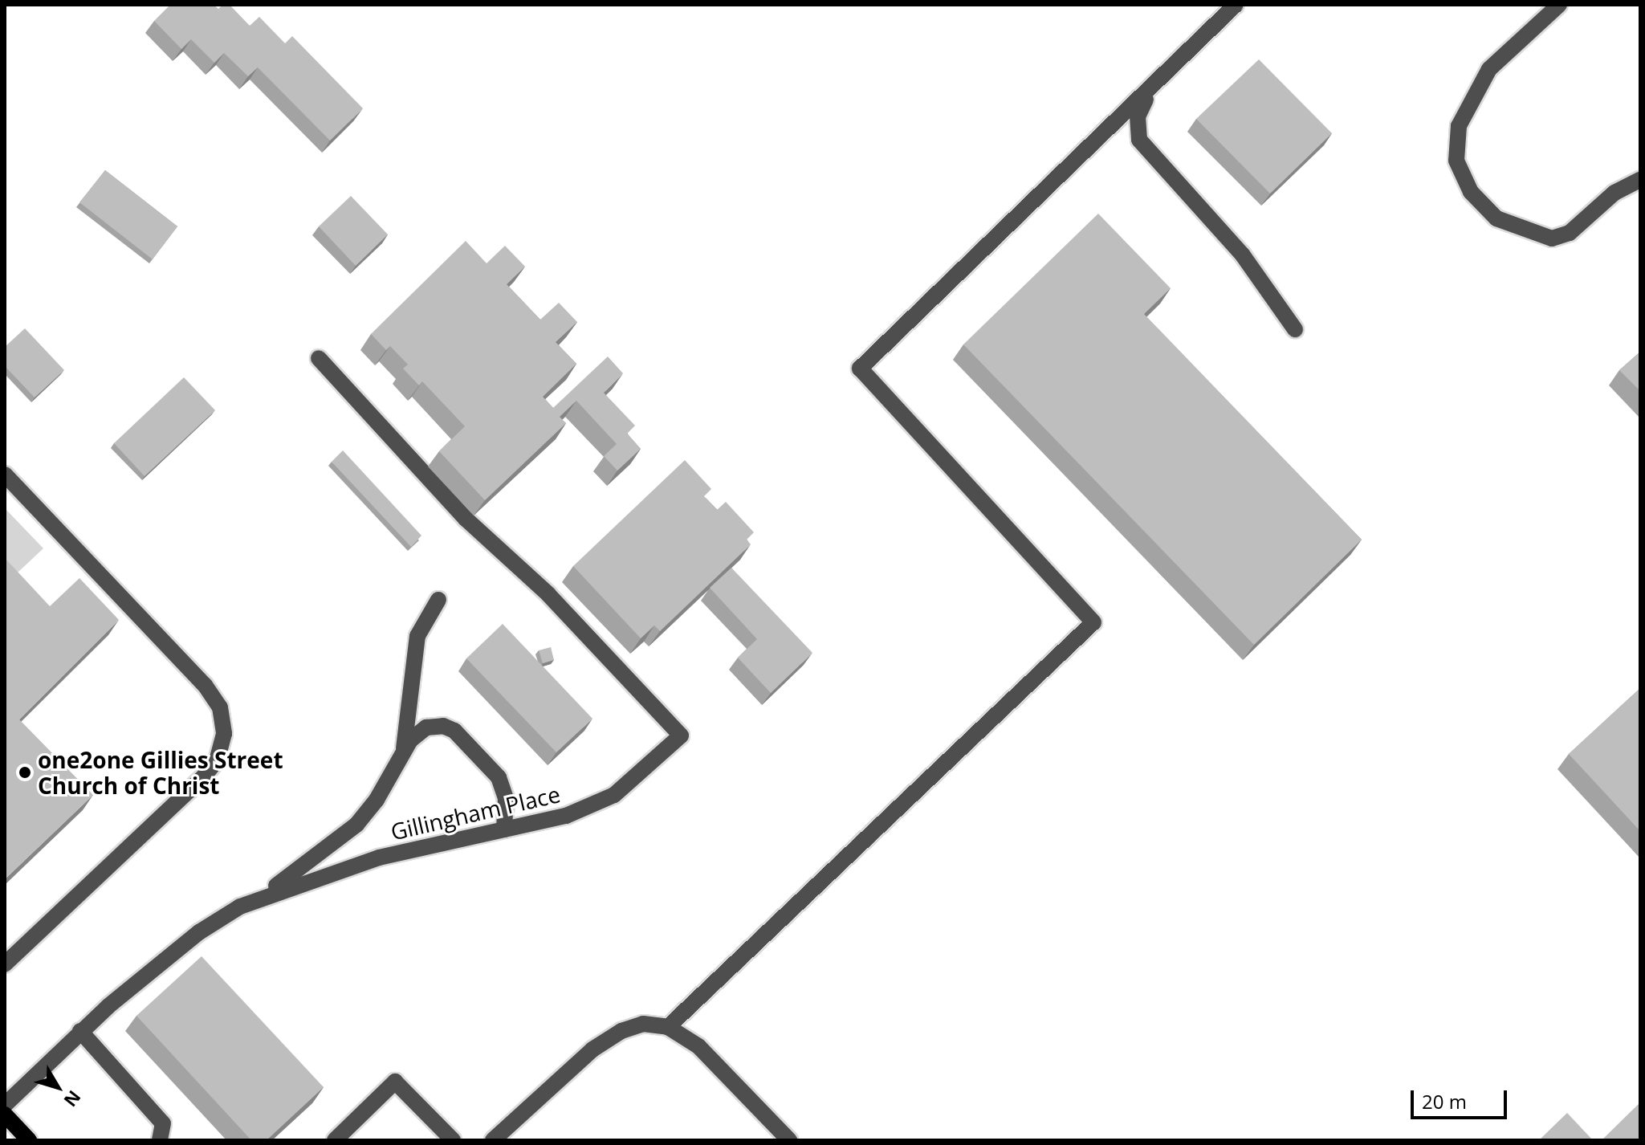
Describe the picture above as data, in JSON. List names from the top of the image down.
{
  "streets": {
    "street": ["Gillingham Place"]
  },
  "places": ["one2one Gillies Street Church of Christ"],
  "scale_bar": "20 m",
  "north": "bottom right"
}
